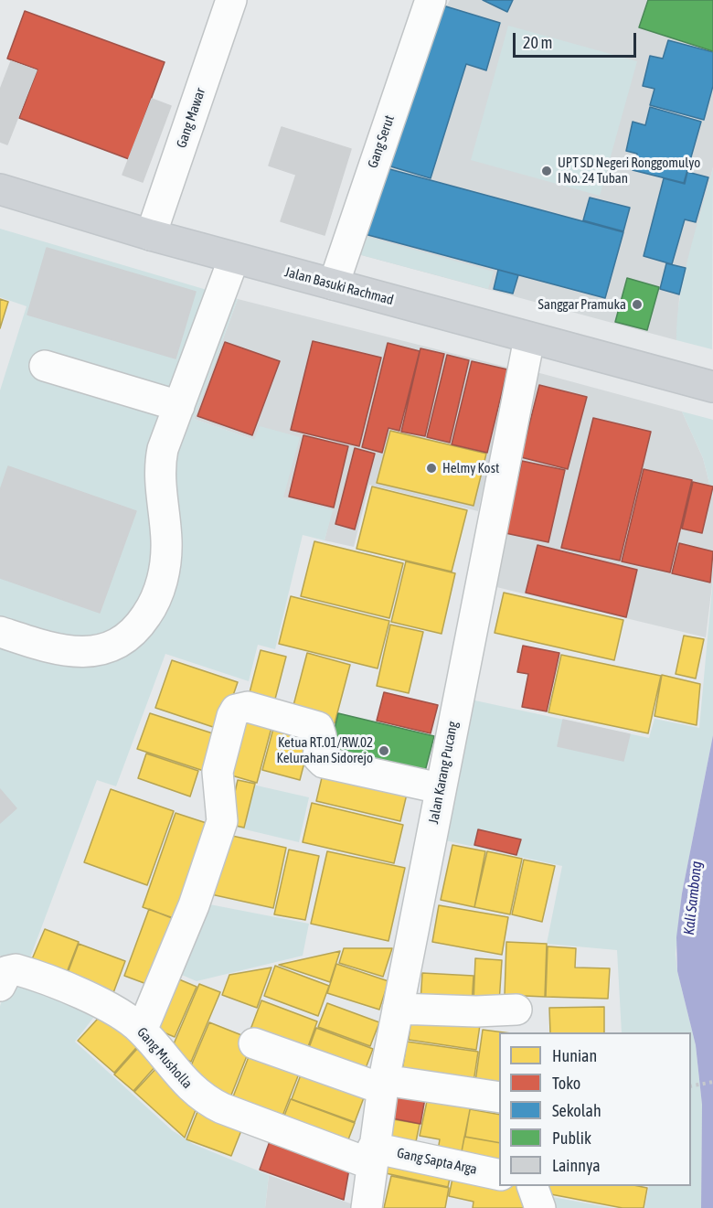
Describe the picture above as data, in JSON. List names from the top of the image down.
{
  "streets": {
    "main road": ["Jalan Basuki Rachmad"],
    "street": [
      "Gang Mawar",
      "Gang Serut",
      "Jalan Karang Pucang",
      "Gang Musholla",
      "Gang Sapta Arga"
    ]
  },
  "crossings": [
    ["Gang Mawar", "Jalan Basuki Rachmad"],
    ["Gang Serut", "Jalan Basuki Rachmad"],
    ["Jalan Basuki Rachmad", "Jalan Karang Pucang"],
    ["Jalan Karang Pucang", "Gang Musholla"],
    ["Jalan Karang Pucang", "Gang Sapta Arga"],
    ["Gang Musholla", "Gang Sapta Arga"]
  ],
  "water": ["Kali Sambong"],
  "places": [
    "UPT SD Negeri Ronggomulyo I No. 24 Tuban",
    "Sanggar Pramuka",
    "Helmy Kost",
    "Ketua RT.01/RW.02 Kelurahan Sidorejo"
  ],
  "legend": [
    "Hunian",
    "Toko",
    "Sekolah",
    "Publik",
    "Lainnya"
  ],
  "scale_bar": "20 m"
}
